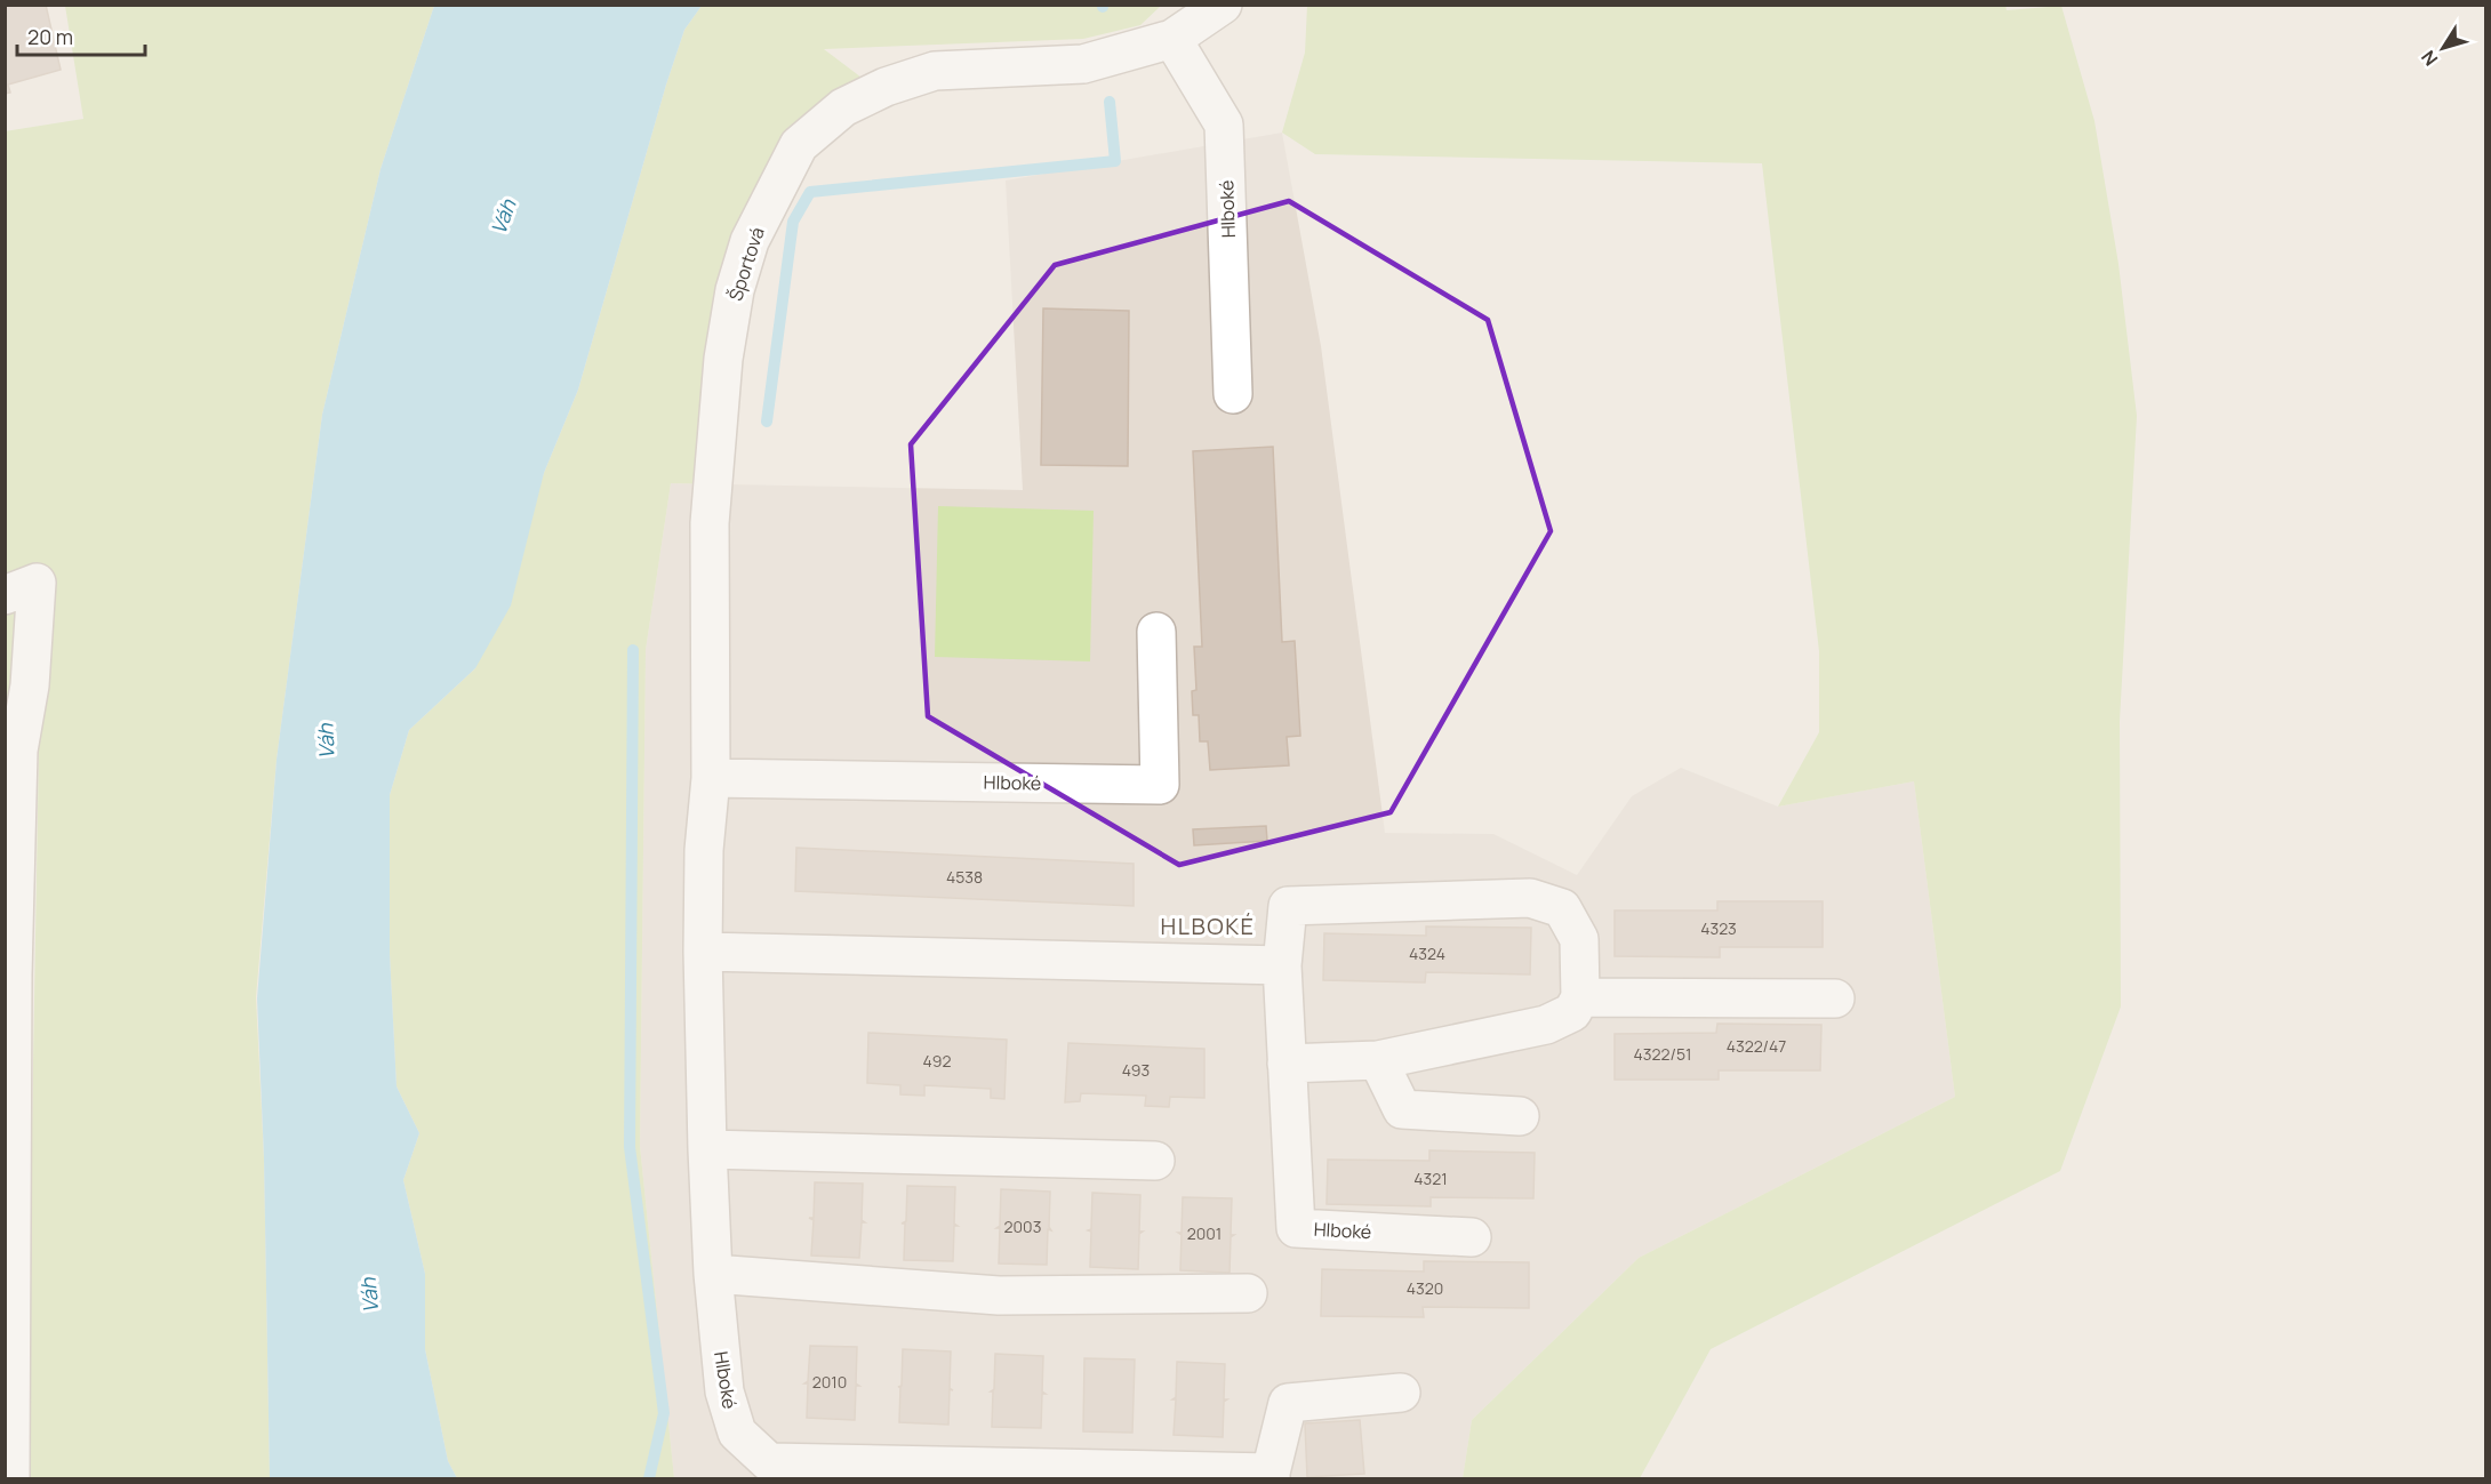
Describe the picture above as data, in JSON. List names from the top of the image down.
{
  "streets": {
    "street": ["Hlboké", "Športová"]
  },
  "crossings": [
    ["Hlboké", "Športová"]
  ],
  "districts": ["HLBOKÉ"],
  "water": ["Váh"],
  "house_numbers": [
    "4538",
    "4323",
    "4324",
    "4322/47",
    "4322/51",
    "492",
    "493",
    "4321",
    "2003",
    "2001",
    "4320",
    "2010"
  ],
  "scale_bar": "20 m",
  "north": "bottom left"
}
